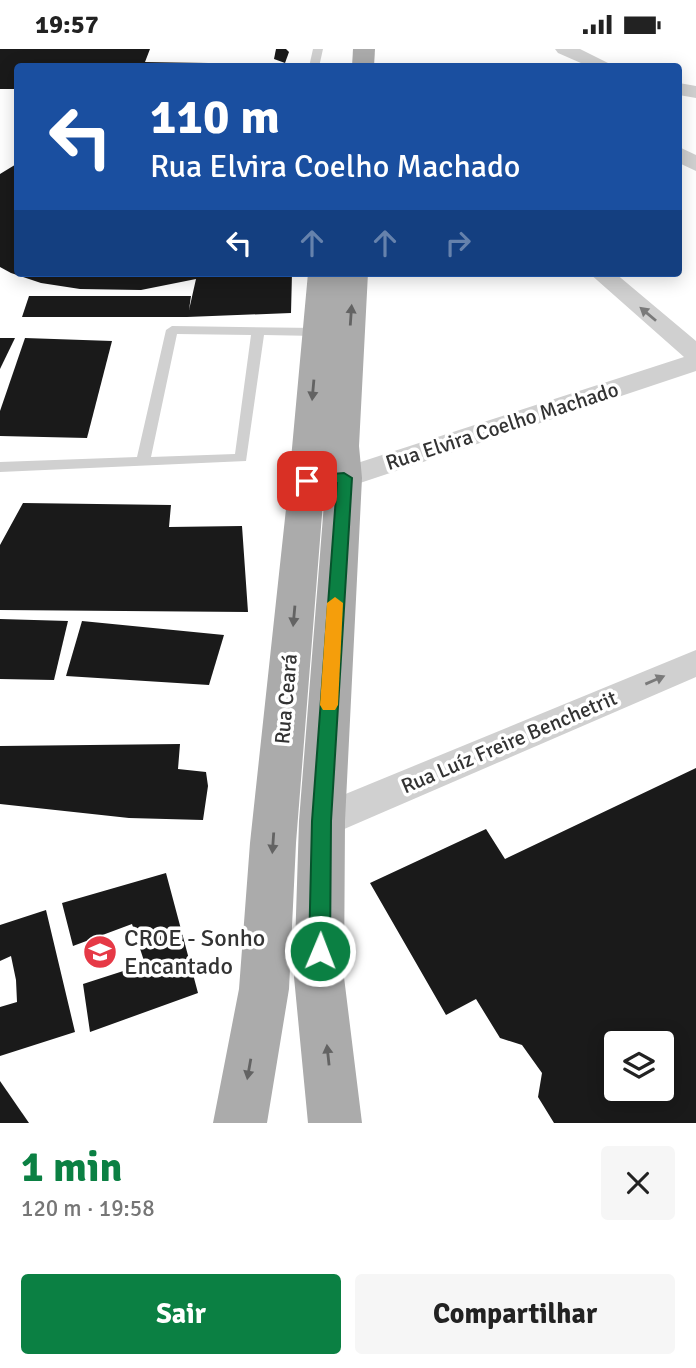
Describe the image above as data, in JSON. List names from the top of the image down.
{
  "streets": {
    "main road": ["Rua Ceará"],
    "street": ["Rua Elvira Coelho Machado", "Rua Luíz Freire Benchetrit"]
  },
  "crossings": [
    ["Rua Elvira Coelho Machado", "Rua Ceará"],
    ["Rua Ceará", "Rua Luíz Freire Benchetrit"]
  ],
  "one_way": ["Rua Luíz Freire Benchetrit"],
  "places": {
    "school or university": ["CROE - Sonho Encantado"]
  },
  "page": {
    "status": "19:57",
    "turn": ["110 m", "Rua Elvira Coelho Machado"],
    "heading": ["1 min", "120 m · 19:58"],
    "buttons": ["Sair", "Compartilhar"]
  }
}
